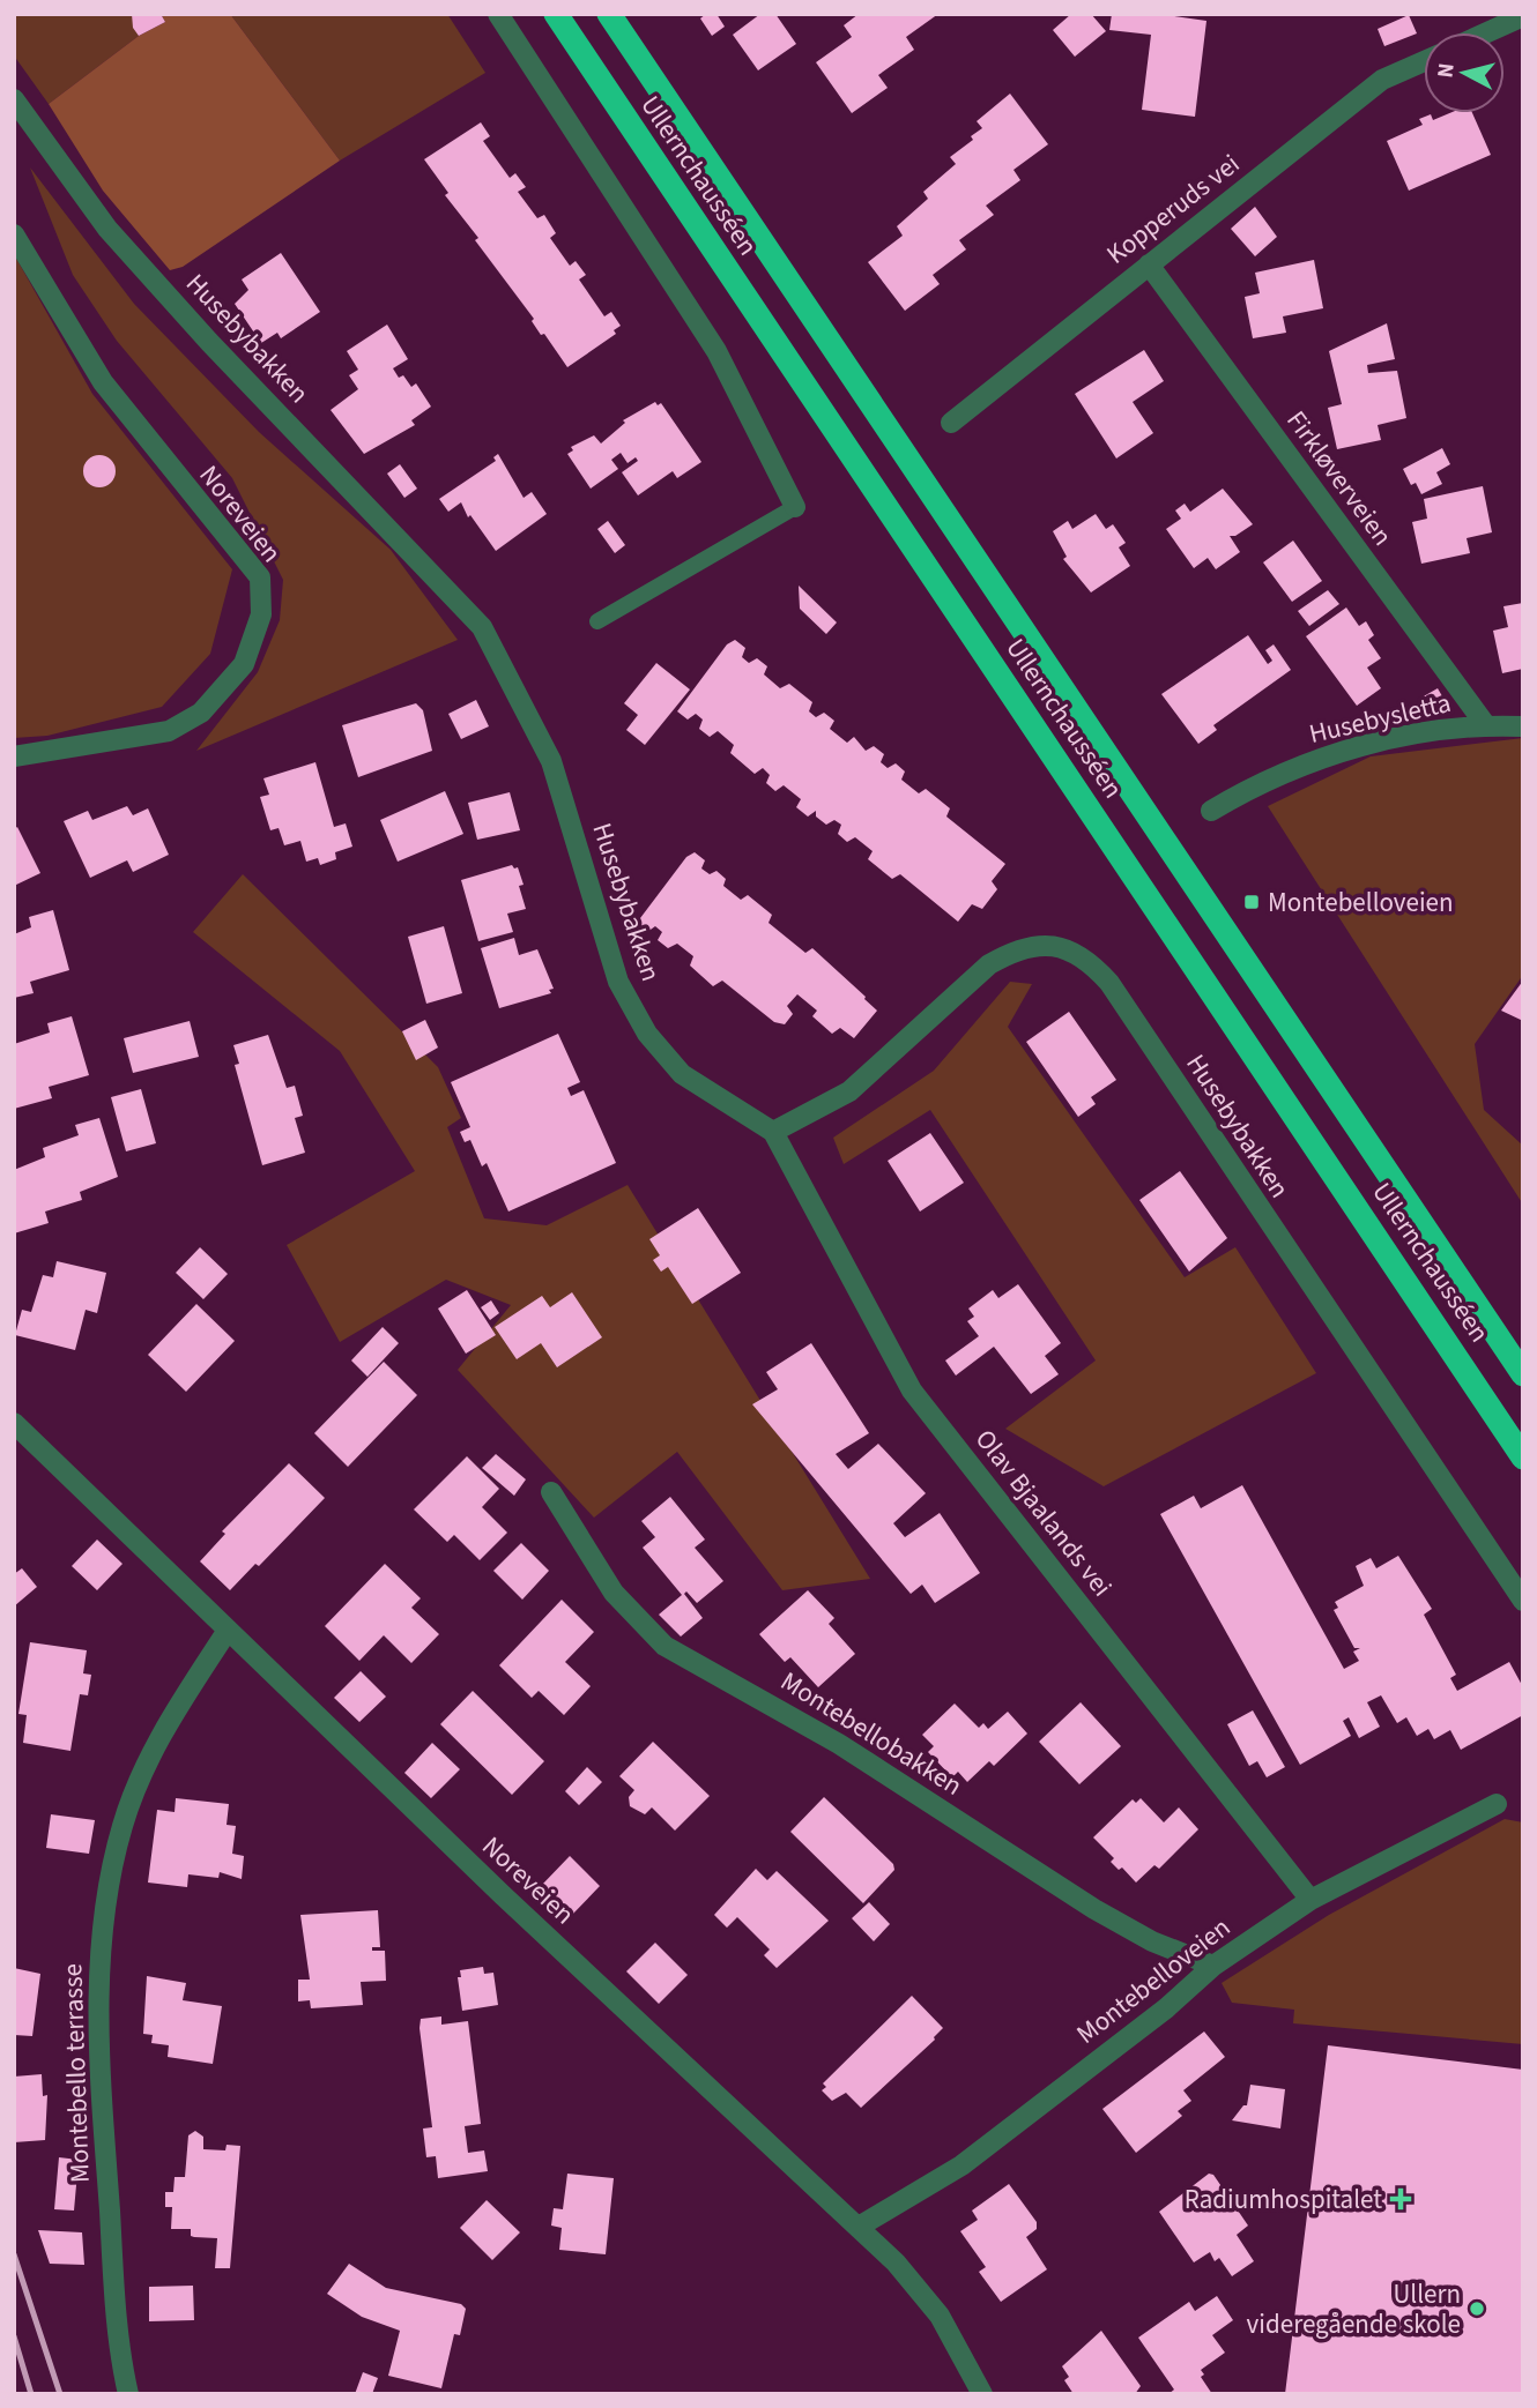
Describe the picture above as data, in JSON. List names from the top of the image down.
{
  "streets": {
    "highway": ["Ullernchausséen"],
    "street": [
      "Kopperuds vei",
      "Husebybakken",
      "Firkløverveien",
      "Noreveien",
      "Husebysletta",
      "Olav Bjaalands vei",
      "Montebellobakken",
      "Montebelloveien",
      "Montebello terrasse"
    ]
  },
  "crossings": [
    ["Kopperuds vei", "Firkløverveien"],
    ["Husebybakken", "Olav Bjaalands vei"],
    ["Firkløverveien", "Husebysletta"],
    ["Noreveien", "Montebelloveien"],
    ["Noreveien", "Montebello terrasse"],
    ["Olav Bjaalands vei", "Montebelloveien"],
    ["Montebellobakken", "Montebelloveien"]
  ],
  "places": {
    "transit": ["Montebelloveien"],
    "health": ["Radiumhospitalet"],
    "other": ["Ullern videregående skole"]
  },
  "north": "left"
}
